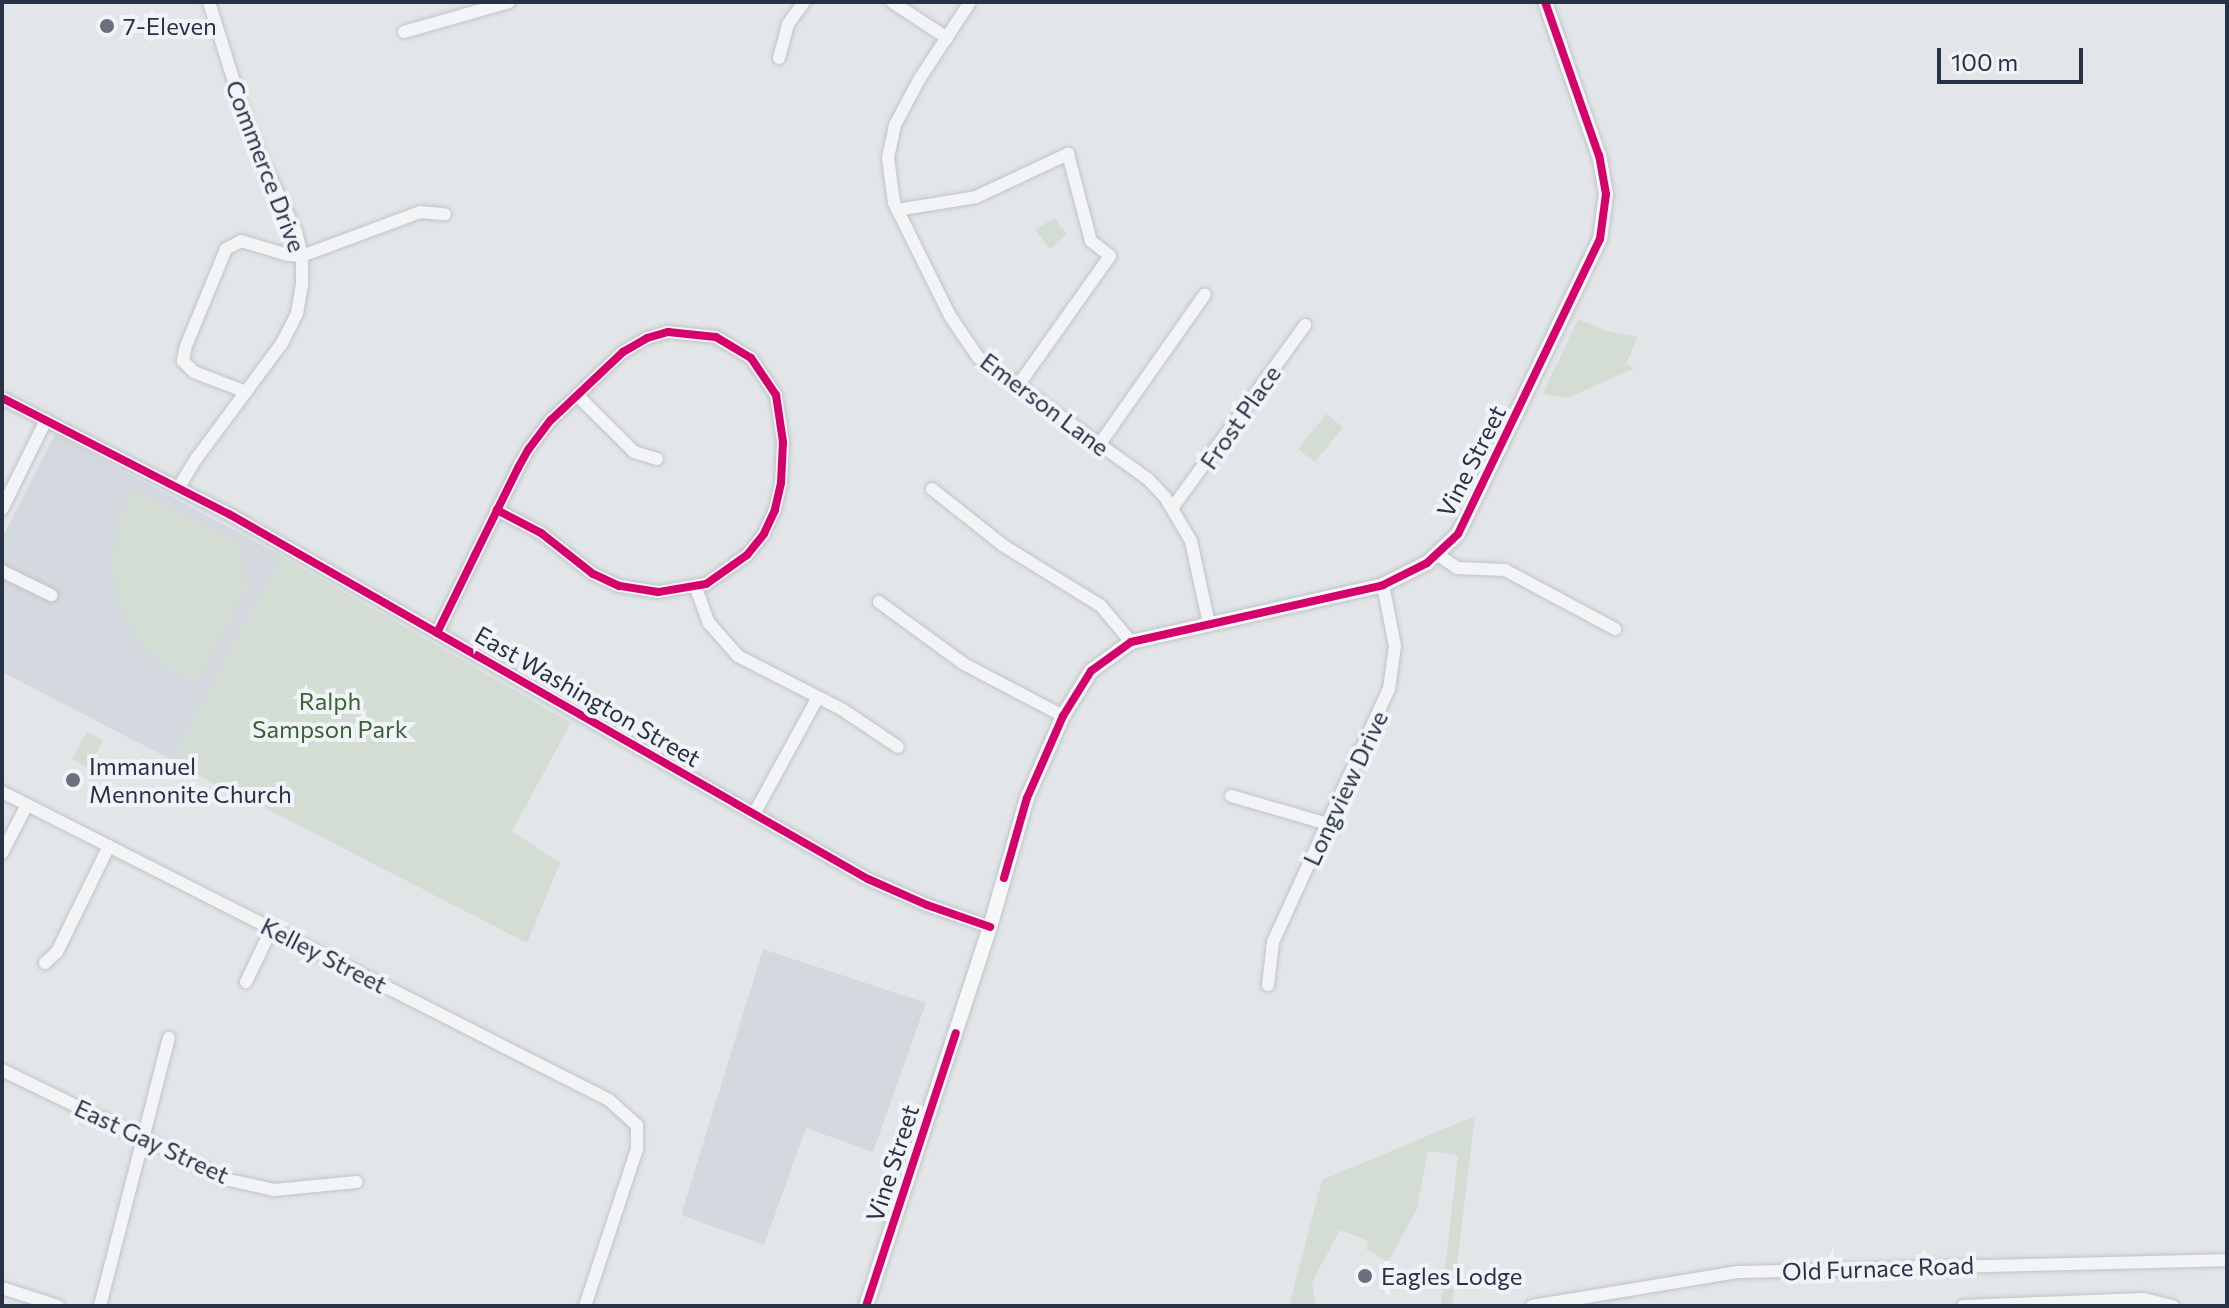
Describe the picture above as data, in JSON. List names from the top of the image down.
{
  "streets": {
    "main road": ["Vine Street"],
    "street": [
      "Commerce Drive",
      "Emerson Lane",
      "Frost Place",
      "East Washington Street",
      "Longview Drive",
      "Kelley Street",
      "East Gay Street",
      "Old Furnace Road"
    ]
  },
  "crossings": [
    ["Commerce Drive", "East Washington Street"],
    ["Emerson Lane", "Frost Place"],
    ["Emerson Lane", "Vine Street"],
    ["Vine Street", "East Washington Street"],
    ["Vine Street", "Longview Drive"]
  ],
  "parks": ["Ralph Sampson Park"],
  "places": ["7-Eleven", "Immanuel Mennonite Church", "Eagles Lodge"],
  "scale_bar": "100 m"
}
